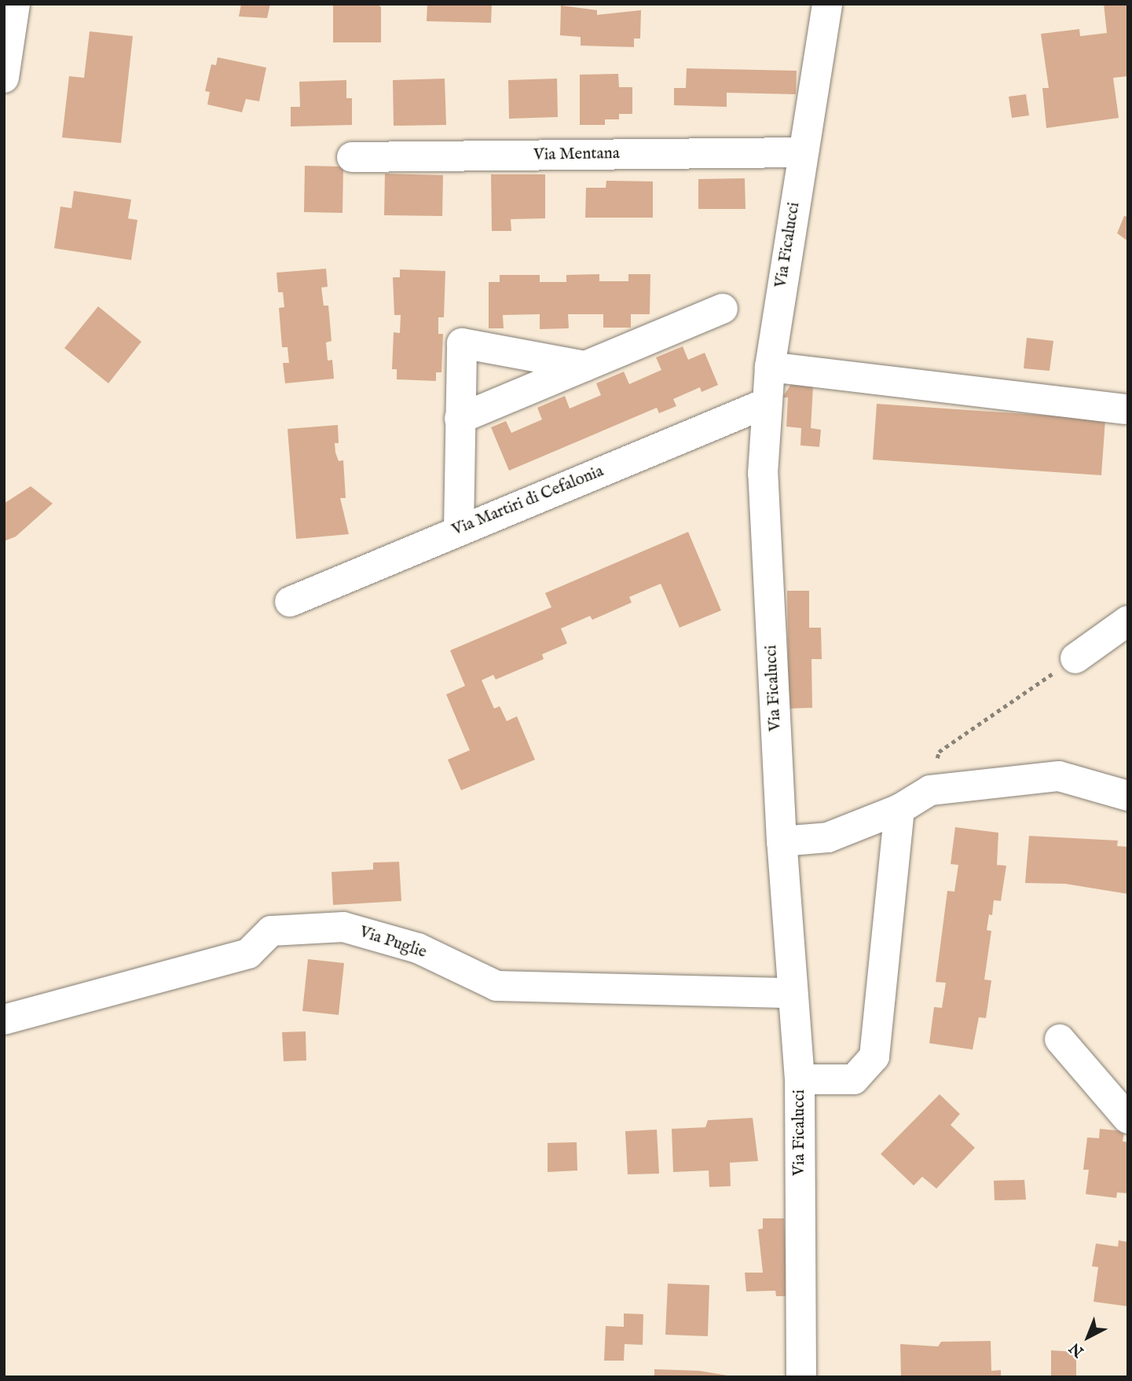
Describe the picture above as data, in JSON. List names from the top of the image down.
{
  "streets": {
    "street": [
      "Via Mentana",
      "Via Ficalucci",
      "Via Martiri di Cefalonia",
      "Via Puglie"
    ]
  },
  "crossings": [
    ["Via Mentana", "Via Ficalucci"],
    ["Via Ficalucci", "Via Martiri di Cefalonia"],
    ["Via Ficalucci", "Via Puglie"]
  ],
  "north": "bottom left"
}
